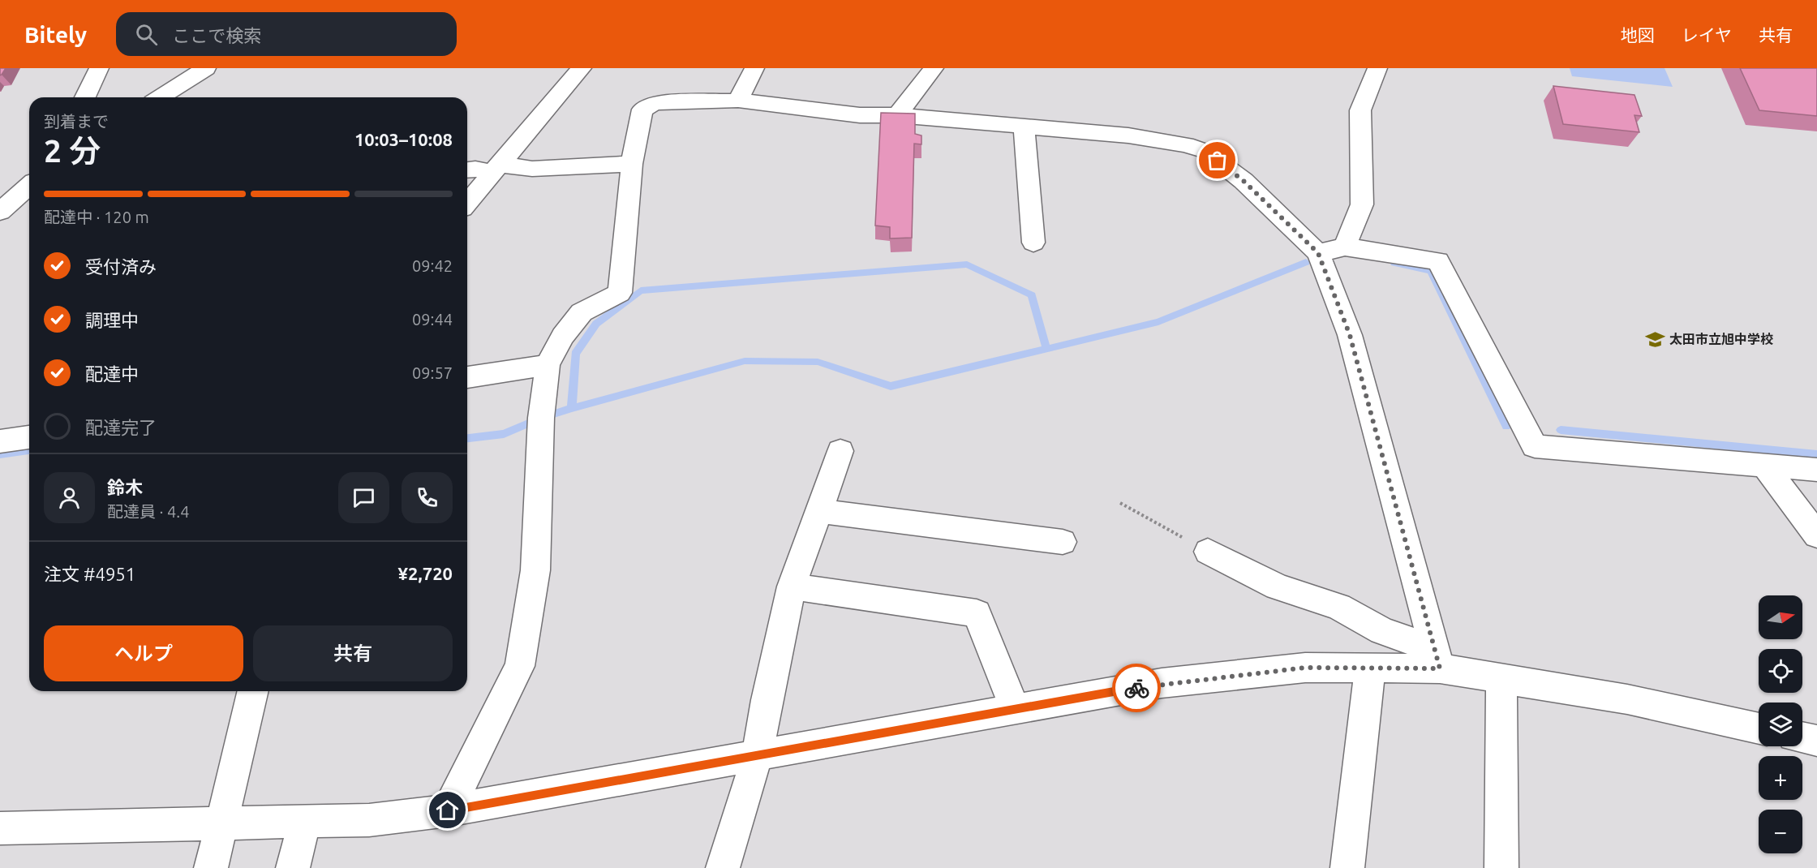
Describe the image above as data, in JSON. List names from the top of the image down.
{
  "places": {
    "school or university": ["太田市立旭中学校"]
  },
  "north": "right",
  "page": {
    "header": "Bitely",
    "search": "ここで検索",
    "nav": ["地図", "レイヤ", "共有"],
    "heading": ["2 分", "到着まで", "10:03–10:08"],
    "panel": [
      "鈴木",
      "配達員 · 4.4",
      "注文 #4951",
      "¥2,720"
    ],
    "bar": "配達中 · 120 m",
    "list": [
      ["受付済み", "09:42"],
      ["調理中", "09:44"],
      ["配達中", "09:57"],
      "配達完了"
    ],
    "map_buttons": ["+", "−"],
    "buttons": ["ヘルプ", "共有"]
  }
}
